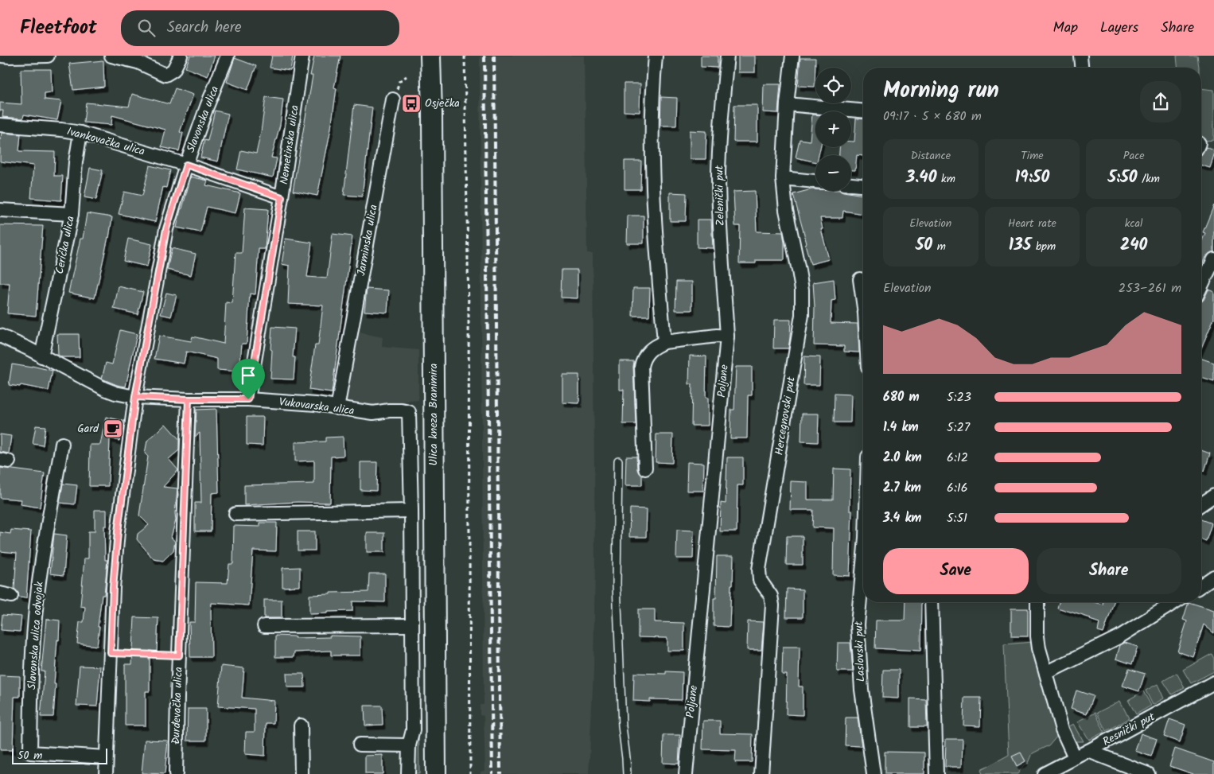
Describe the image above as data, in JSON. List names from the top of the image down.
{
  "streets": {
    "main road": ["Ulica kneza Branimira"],
    "street": [
      "Slavonska ulica",
      "Ivankovačka ulica",
      "Nemetinska ulica",
      "Zelenički put",
      "Jarminska ulica",
      "Cerićka ulica",
      "Poljane",
      "Vukovarska ulica",
      "Hercegnovski put",
      "Slavonska ulica odvojak",
      "Laslovski put",
      "Đurđevačka ulica",
      "Resnički put"
    ]
  },
  "crossings": [
    ["Slavonska ulica", "Ivankovačka ulica"],
    ["Slavonska ulica", "Vukovarska ulica"],
    ["Slavonska ulica", "Slavonska ulica odvojak"],
    ["Ivankovačka ulica", "Nemetinska ulica"],
    ["Ivankovačka ulica", "Cerićka ulica"],
    ["Nemetinska ulica", "Vukovarska ulica"],
    ["Zelenički put", "Poljane"],
    ["Jarminska ulica", "Vukovarska ulica"],
    ["Cerićka ulica", "Vukovarska ulica"],
    ["Vukovarska ulica", "Đurđevačka ulica"]
  ],
  "places": {
    "bus stop": ["Osječka"],
    "cafe": ["Gard"]
  },
  "scale_bar": "50 m",
  "page": {
    "header": "Fleetfoot",
    "search": "Search here",
    "nav": ["Map", "Layers", "Share"],
    "map_buttons": ["+", "−"],
    "heading": ["Morning run", "09:17 · 5 × 680 m"],
    "stats": [
      ["Distance", "3.40 km"],
      ["Time", "19:50"],
      ["Pace", "5:50 /km"],
      ["Elevation", "50 m"],
      ["Heart rate", "135 bpm"],
      ["kcal", "240"]
    ],
    "chart": ["Elevation", "253–261 m"],
    "list": [
      {
        "name": "680 m",
        "note": "5:23"
      },
      {
        "name": "1.4 km",
        "note": "5:27"
      },
      {
        "name": "2.0 km",
        "note": "6:12"
      },
      {
        "name": "2.7 km",
        "note": "6:16"
      },
      {
        "name": "3.4 km",
        "note": "5:51"
      }
    ],
    "buttons": ["Save", "Share"],
    "scale": "50 m"
  }
}
